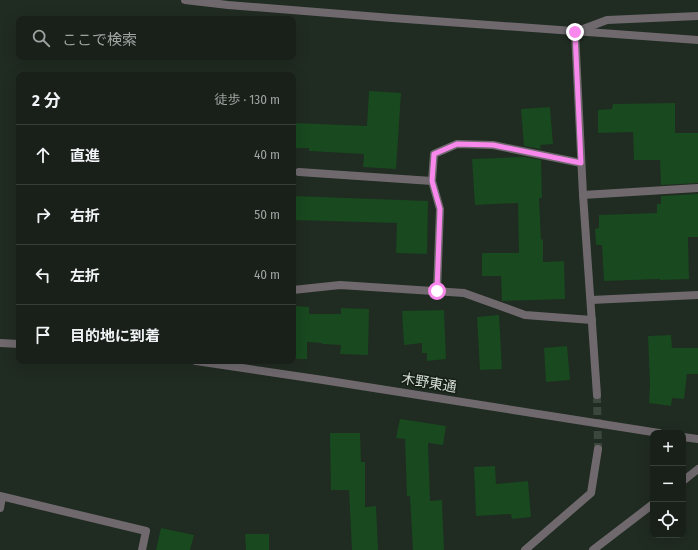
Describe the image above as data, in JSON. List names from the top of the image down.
{
  "streets": {
    "street": ["木野東通"]
  },
  "page": {
    "search": "ここで検索",
    "heading": ["2 分", "徒歩 · 130 m"],
    "list": [
      ["直進", "40 m"],
      ["右折", "50 m"],
      ["左折", "40 m"],
      "目的地に到着"
    ],
    "map_buttons": ["+", "−"]
  }
}
